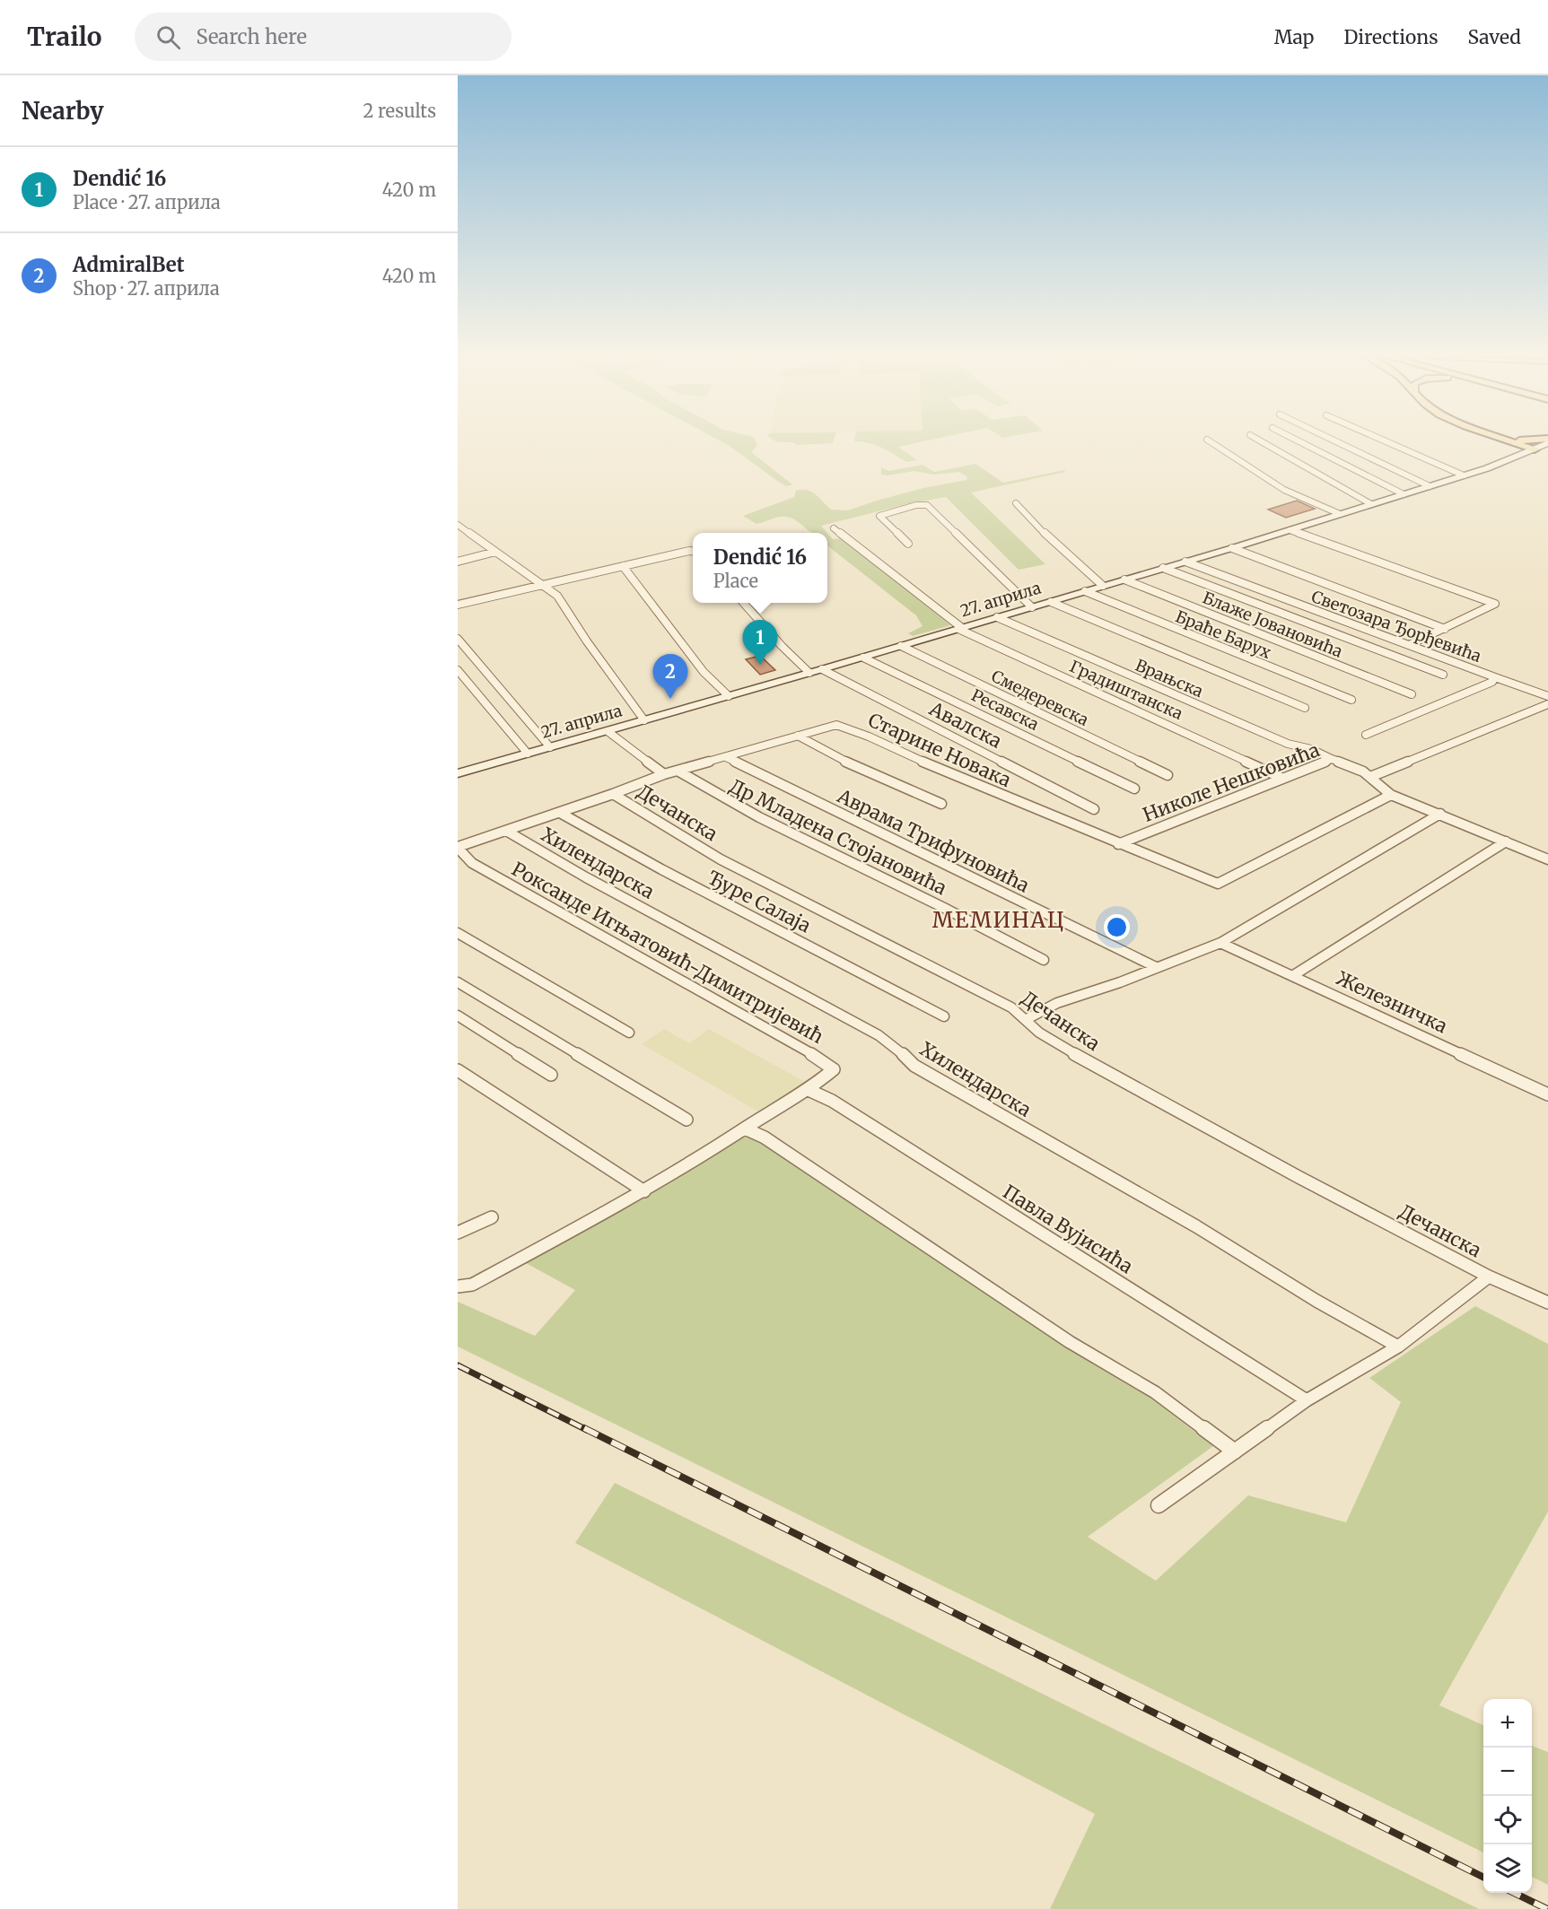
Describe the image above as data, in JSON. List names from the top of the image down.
{
  "streets": {
    "main road": ["27. априла"],
    "street": [
      "Блаже Јовановића",
      "Светозара Ђорђевића",
      "Браће Барух",
      "Врањска",
      "Градиштанска",
      "Смедеревска",
      "Ресавска",
      "Авалска",
      "Старине Новака",
      "Николе Нешковића",
      "Дечанска",
      "Др Младена Стојановића",
      "Аврама Трифуновића",
      "Хилендарска",
      "Ђуре Салаја",
      "Роксанде Игњатовић-Димитријевић",
      "Железничка",
      "Павла Вујисића"
    ]
  },
  "crossings": [
    ["27. априла", "Блаже Јовановића"],
    ["27. априла", "Светозара Ђорђевића"],
    ["27. априла", "Браће Барух"],
    ["27. априла", "Врањска"],
    ["27. априла", "Градиштанска"],
    ["27. априла", "Смедеревска"],
    ["27. априла", "Ресавска"],
    ["27. априла", "Авалска"],
    ["Врањска", "Николе Нешковића"],
    ["Градиштанска", "Николе Нешковића"],
    ["Старине Новака", "Николе Нешковића"],
    ["Старине Новака", "Дечанска"],
    ["Старине Новака", "Др Младена Стојановића"],
    ["Старине Новака", "Аврама Трифуновића"],
    ["Старине Новака", "Хилендарска"],
    ["Старине Новака", "Ђуре Салаја"],
    ["Старине Новака", "Роксанде Игњатовић-Димитријевић"],
    ["Роксанде Игњатовић-Димитријевић", "Павла Вујисића"]
  ],
  "districts": ["МЕМИНАЦ"],
  "page": {
    "header": "Trailo",
    "search": "Search here",
    "nav": ["Map", "Directions", "Saved"],
    "heading": ["Nearby", "2 results"],
    "list": [
      {
        "mark": "1",
        "name": "Dendić 16",
        "note": "Place · 27. априла",
        "value": "420 m"
      },
      {
        "mark": "2",
        "name": "AdmiralBet",
        "note": "Shop · 27. априла",
        "value": "420 m"
      }
    ],
    "popup": ["Dendić 16", "Place"],
    "pins": ["1", "2"],
    "map_buttons": ["+", "−"]
  }
}
